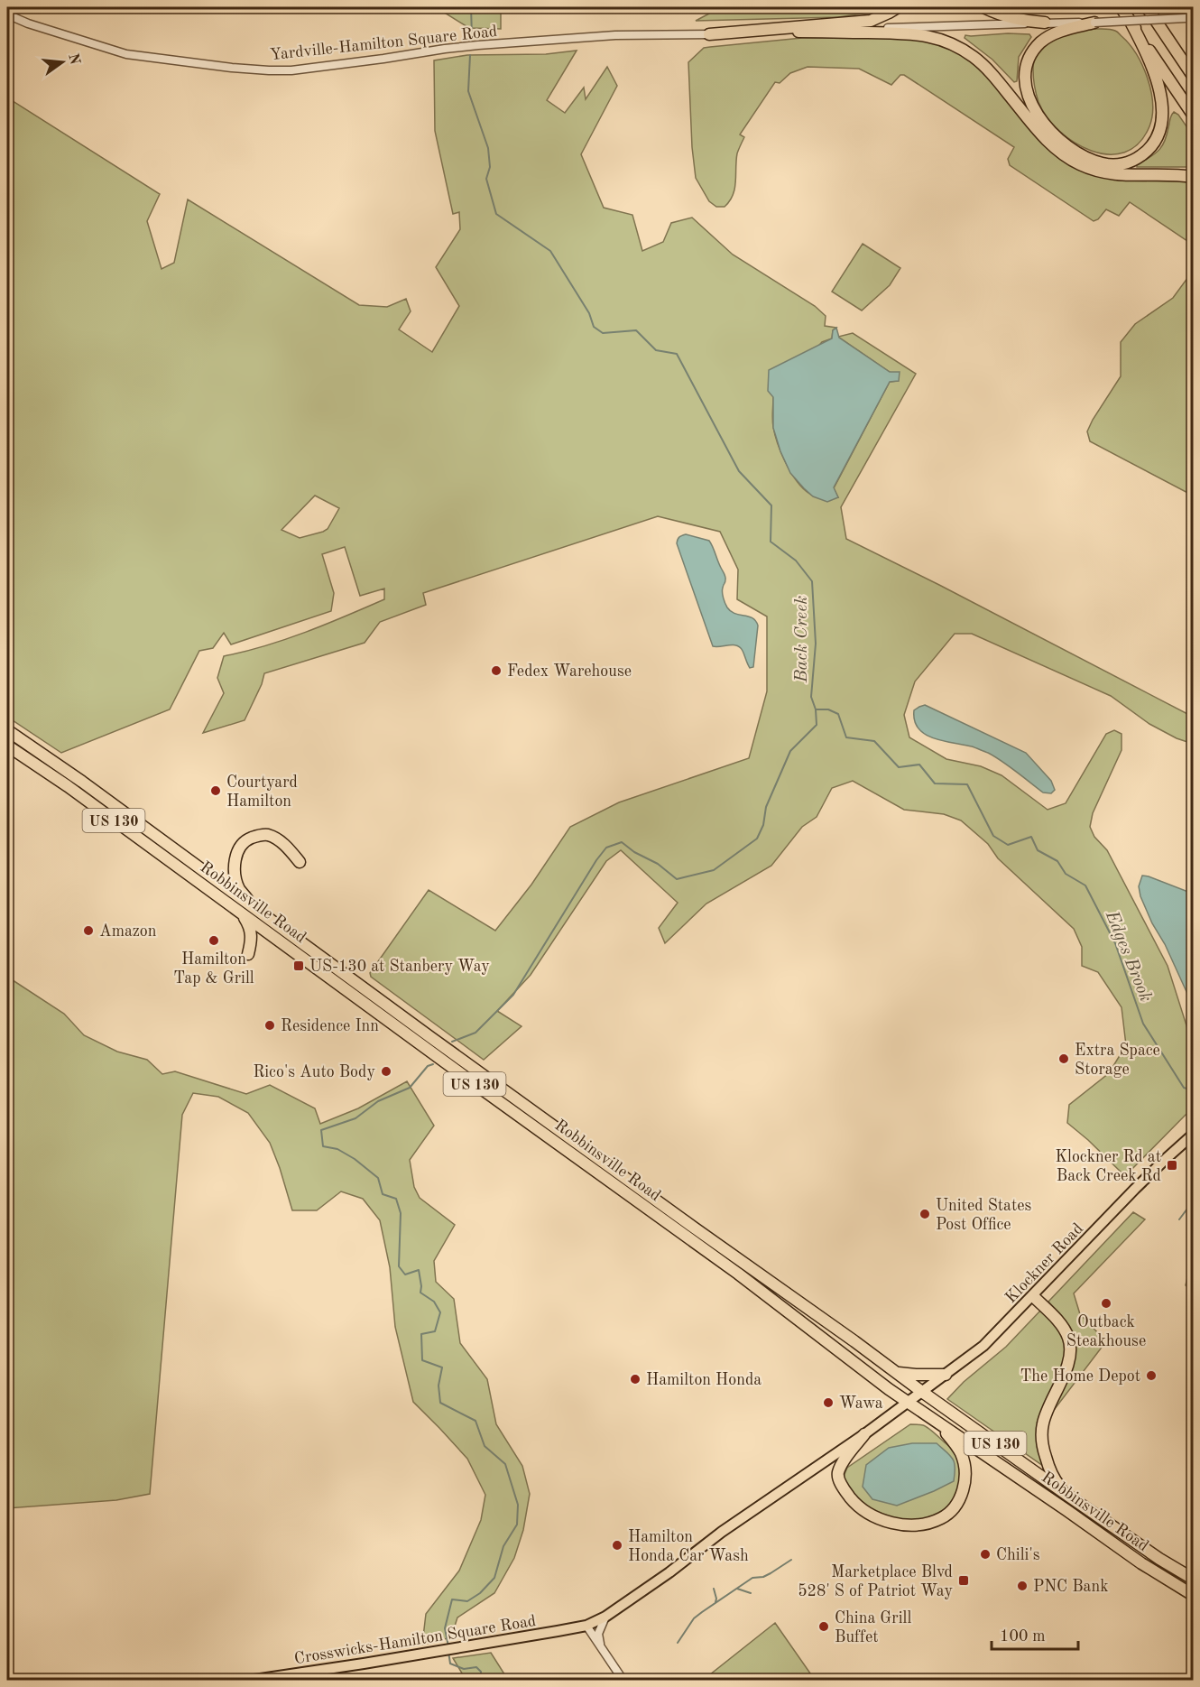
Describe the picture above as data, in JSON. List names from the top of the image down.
{
  "streets": {
    "highway": ["US 130", "Robbinsville Road"],
    "main road": ["Klockner Road", "Crosswicks-Hamilton Square Road"],
    "street": ["Yardville-Hamilton Square Road"]
  },
  "crossings": [
    ["Robbinsville Road", "Klockner Road"],
    ["Robbinsville Road", "Crosswicks-Hamilton Square Road"],
    ["Klockner Road", "Crosswicks-Hamilton Square Road"]
  ],
  "water": ["Back Creek", "Edges Brook"],
  "places": {
    "other": [
      "Fedex Warehouse",
      "Courtyard Hamilton",
      "Amazon",
      "Hamilton Tap & Grill",
      "Residence Inn",
      "Extra Space Storage",
      "Rico's Auto Body",
      "United States Post Office",
      "Outback Steakhouse",
      "The Home Depot",
      "Hamilton Honda",
      "Wawa",
      "Hamilton Honda Car Wash",
      "Chili's",
      "PNC Bank",
      "China Grill Buffet"
    ],
    "transit": ["US-130 at Stanbery Way", "Klockner Rd at Back Creek Rd", "Marketplace Blvd 528' S of Patriot Way"]
  },
  "scale_bar": "100 m",
  "north": "right"
}
